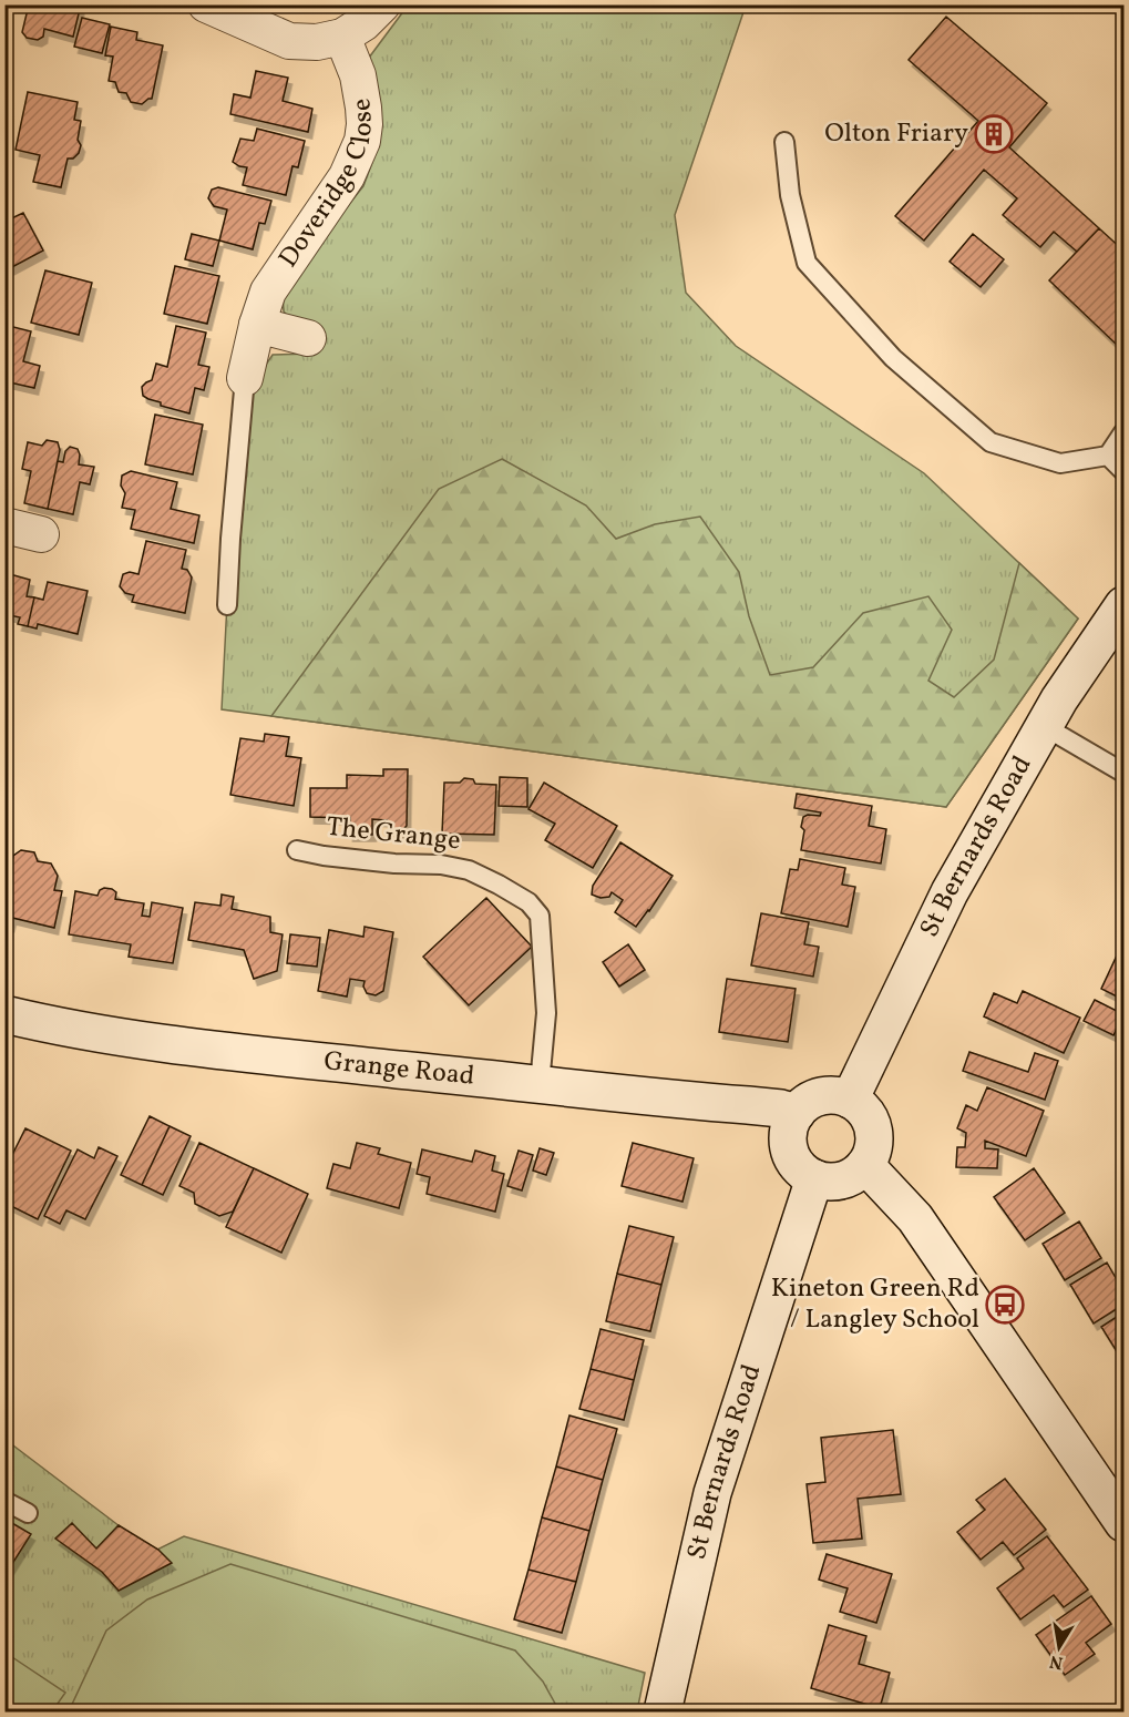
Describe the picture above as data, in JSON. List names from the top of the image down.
{
  "streets": {
    "street": ["Doveridge Close", "St Bernards Road", "Grange Road"],
    "lane": ["The Grange"]
  },
  "crossings": [
    ["The Grange", "Grange Road"],
    ["St Bernards Road", "Grange Road"]
  ],
  "places": {
    "building": ["Olton Friary"],
    "bus stop": ["Kineton Green Rd / Langley School"]
  },
  "north": "bottom"
}
